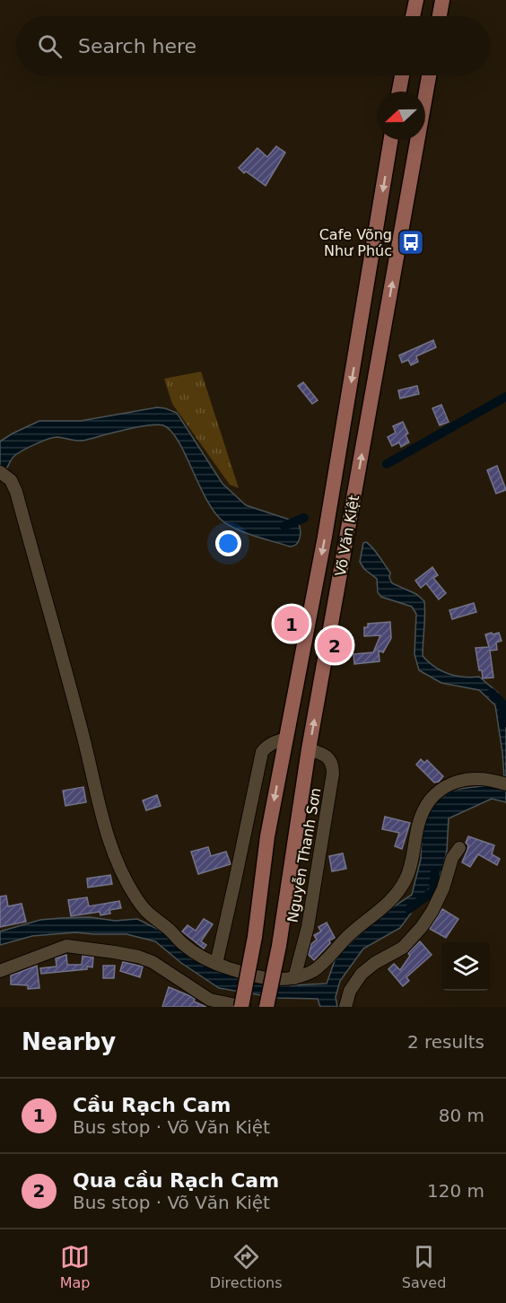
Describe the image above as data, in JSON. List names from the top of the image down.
{
  "streets": {
    "main road": ["Võ Văn Kiệt"],
    "street": ["Nguyễn Thanh Sơn"]
  },
  "crossings": [
    ["Võ Văn Kiệt", "Nguyễn Thanh Sơn"]
  ],
  "places": {
    "bus stop": ["Cafe Võng Như Phúc"]
  },
  "north": "left",
  "page": {
    "search": "Search here",
    "pins": ["1", "2"],
    "heading": ["Nearby", "2 results"],
    "list": [
      {
        "mark": "1",
        "name": "Cầu Rạch Cam",
        "note": "Bus stop · Võ Văn Kiệt",
        "value": "80 m"
      },
      {
        "mark": "2",
        "name": "Qua cầu Rạch Cam",
        "note": "Bus stop · Võ Văn Kiệt",
        "value": "120 m"
      }
    ],
    "nav": ["Map", "Directions", "Saved"]
  }
}
